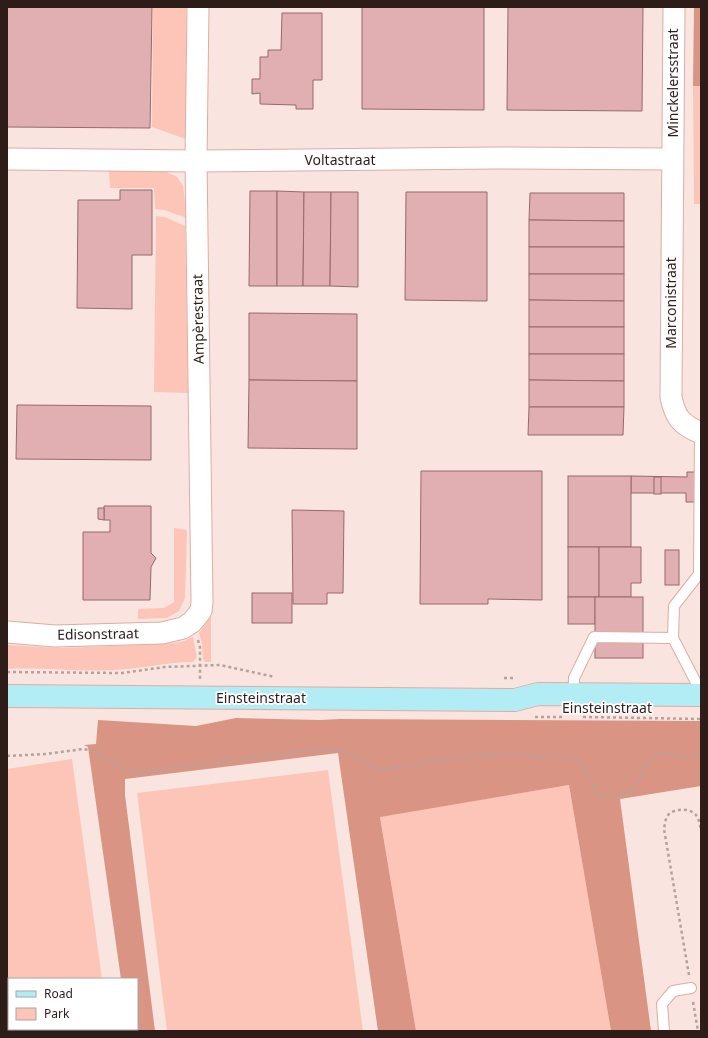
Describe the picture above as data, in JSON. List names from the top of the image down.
{
  "streets": {
    "main road": ["Einsteinstraat"],
    "street": [
      "Minckelersstraat",
      "Voltastraat",
      "Marconistraat",
      "Ampèrestraat",
      "Edisonstraat"
    ]
  },
  "crossings": [
    ["Minckelersstraat", "Voltastraat"],
    ["Minckelersstraat", "Marconistraat"],
    ["Voltastraat", "Marconistraat"],
    ["Voltastraat", "Ampèrestraat"],
    ["Ampèrestraat", "Edisonstraat"]
  ],
  "legend": ["Road", "Park"]
}
